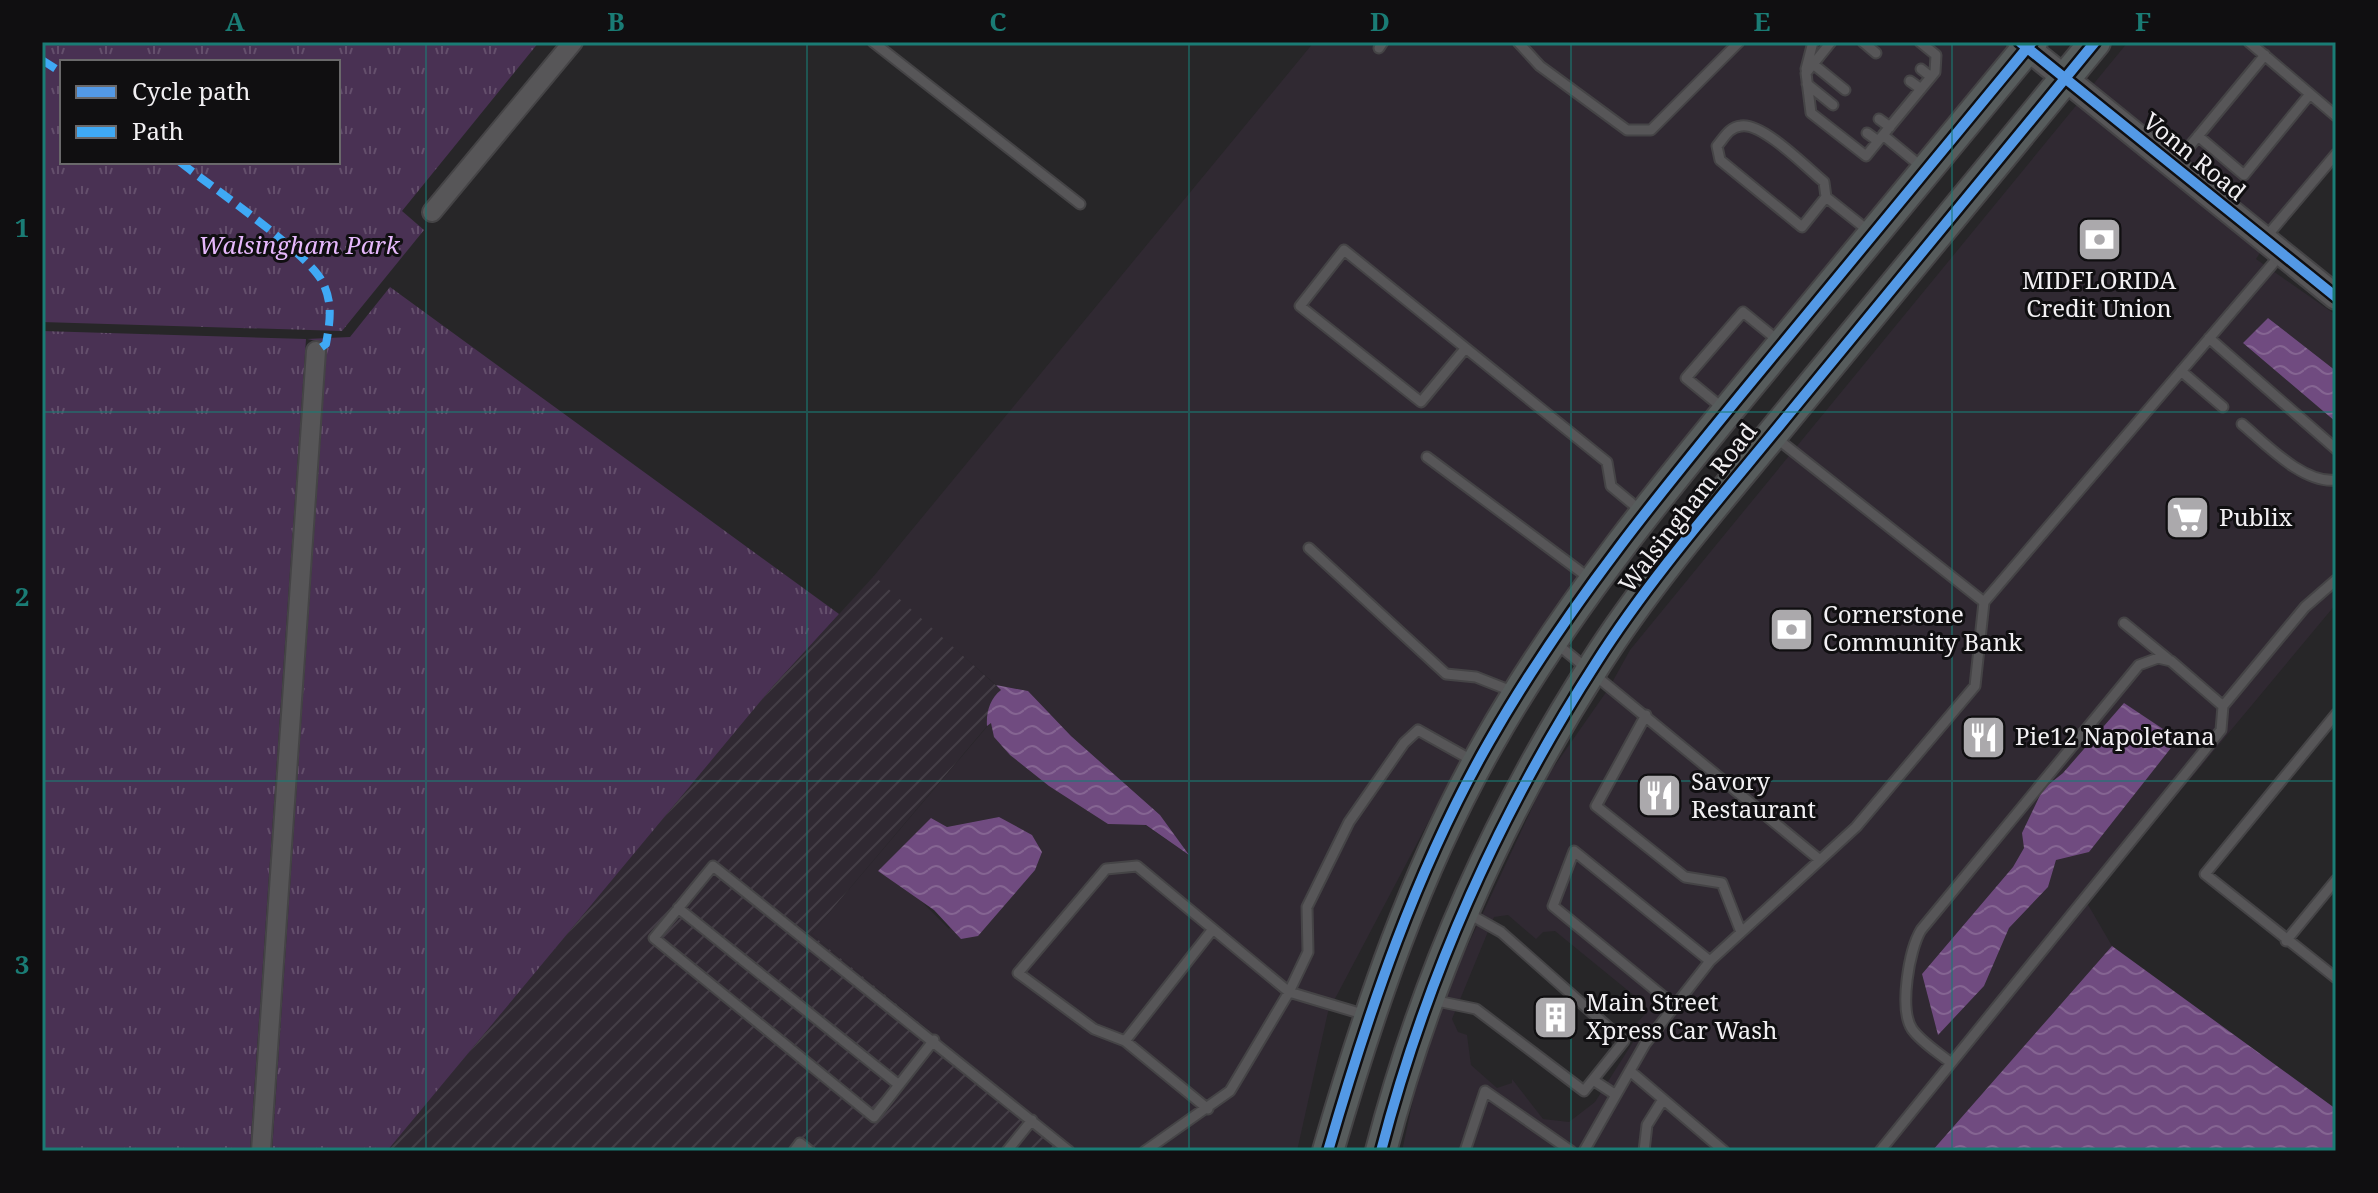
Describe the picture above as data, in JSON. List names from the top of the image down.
{
  "streets": {
    "main road": ["Walsingham Road"],
    "street": ["Vonn Road"]
  },
  "crossings": [
    ["Vonn Road", "Walsingham Road"]
  ],
  "parks": ["Walsingham Park"],
  "places": {
    "bank": ["MIDFLORIDA Credit Union", "Cornerstone Community Bank"],
    "supermarket": ["Publix"],
    "restaurant": ["Pie12 Napoletana", "Savory Restaurant"],
    "building": ["Main Street Xpress Car Wash"]
  },
  "legend": ["Cycle path", "Path"],
  "grid": {
    "columns": [
      "A",
      "B",
      "C",
      "D",
      "E",
      "F"
    ],
    "rows": ["1", "2", "3"]
  }
}
